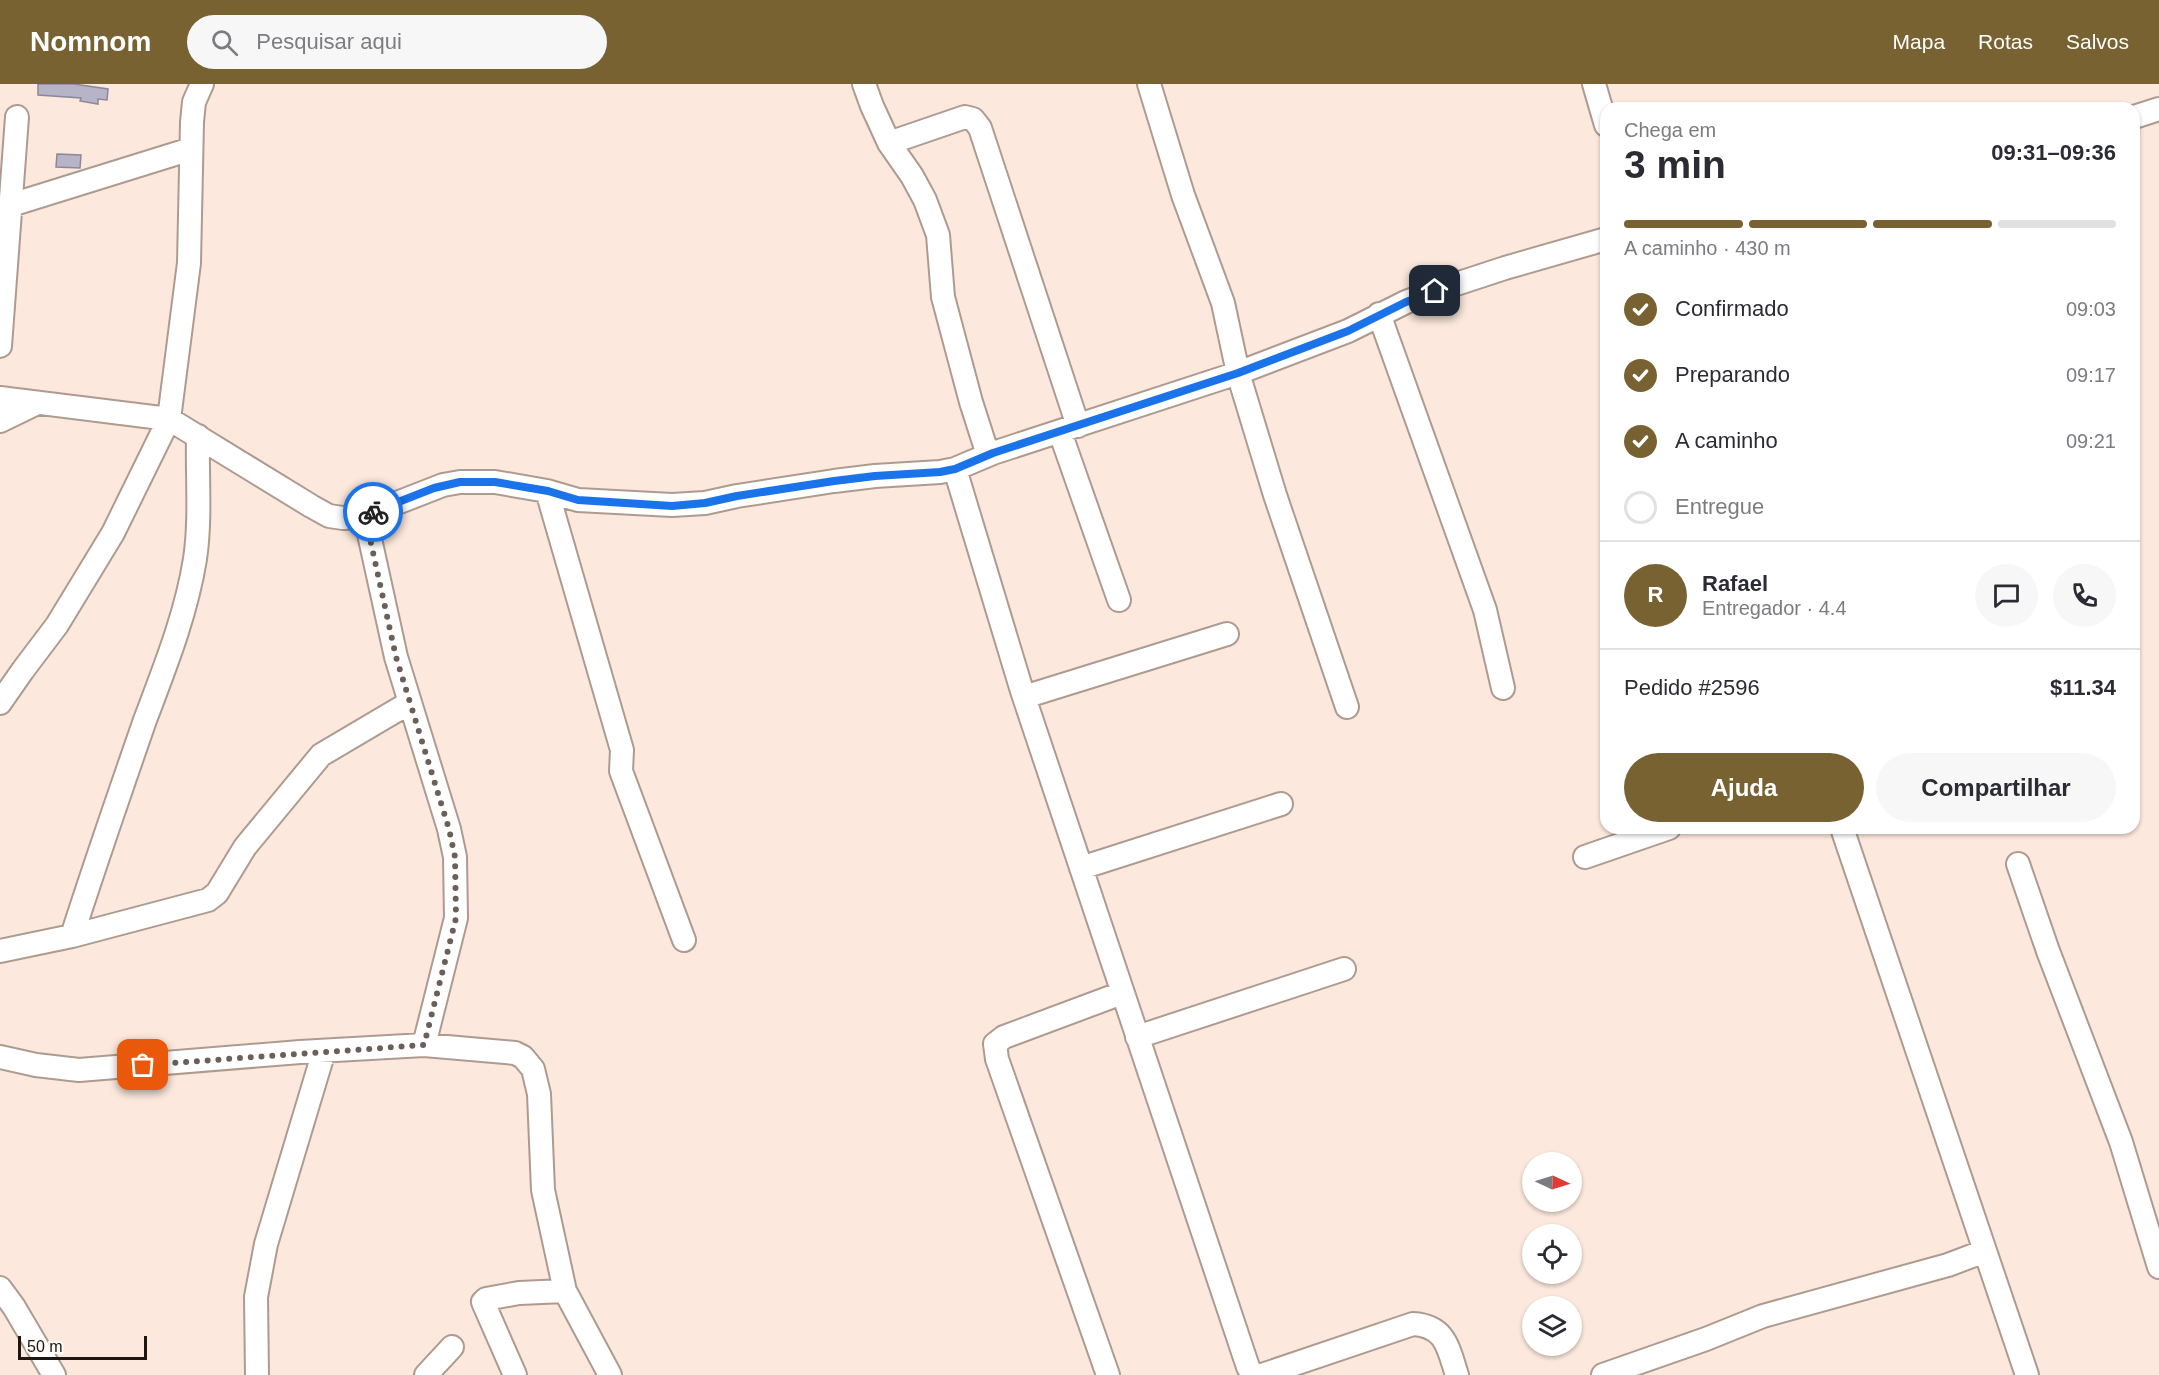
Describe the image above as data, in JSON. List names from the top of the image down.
{
  "scale_bar": "50 m",
  "north": "right",
  "page": {
    "header": "Nomnom",
    "search": "Pesquisar aqui",
    "nav": ["Mapa", "Rotas", "Salvos"],
    "heading": ["3 min", "Chega em", "09:31–09:36"],
    "panel": [
      "Rafael",
      "Entregador · 4.4",
      "Pedido #2596",
      "$11.34"
    ],
    "bar": "A caminho · 430 m",
    "list": [
      ["Confirmado", "09:03"],
      ["Preparando", "09:17"],
      ["A caminho", "09:21"],
      "Entregue"
    ],
    "round": "R",
    "buttons": ["Ajuda", "Compartilhar"],
    "scale": "50 m"
  }
}
